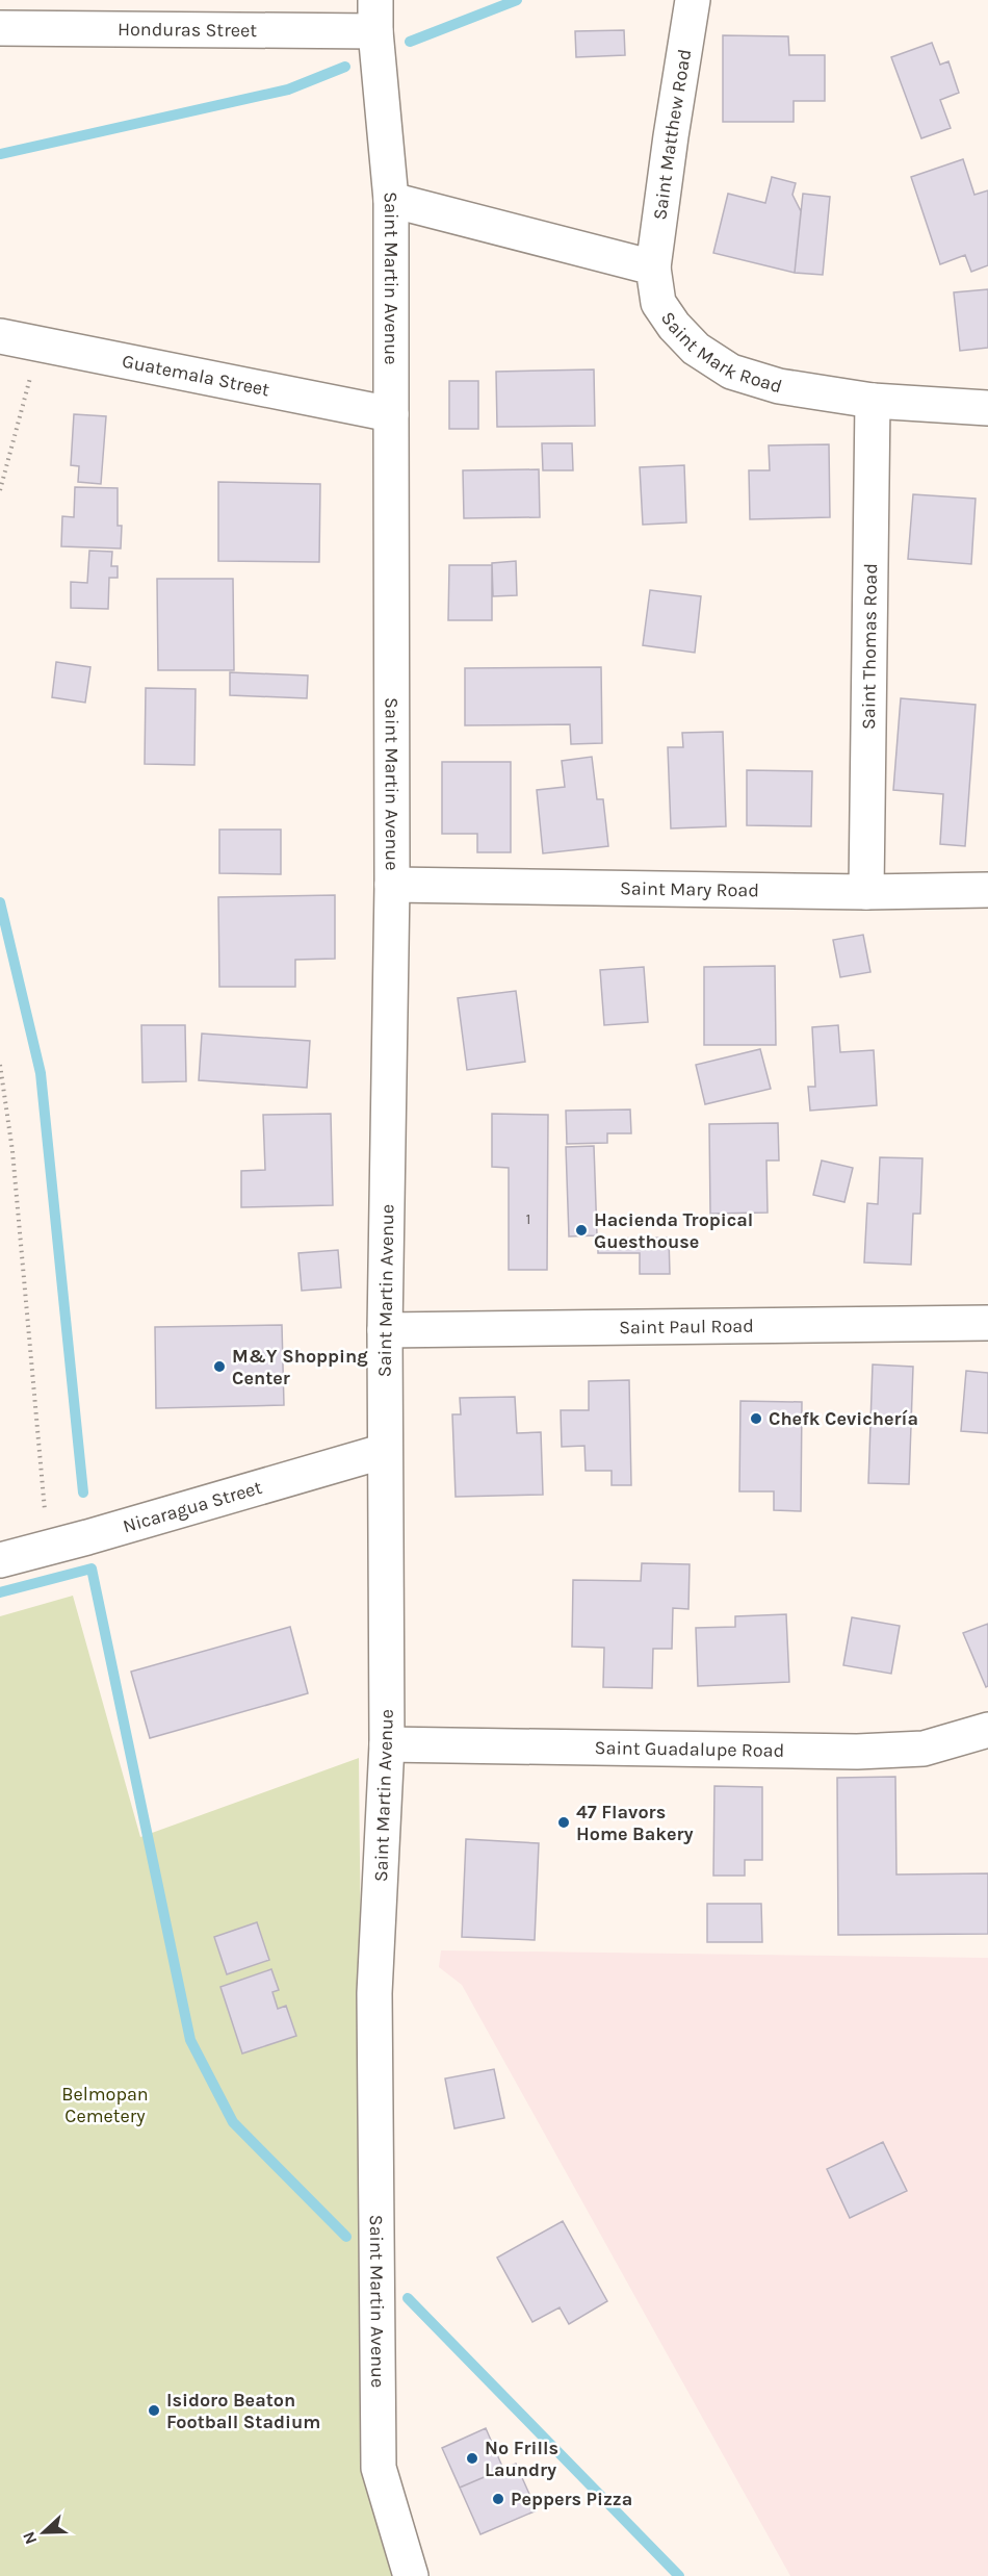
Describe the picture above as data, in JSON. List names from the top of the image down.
{
  "streets": {
    "street": [
      "Honduras Street",
      "Saint Matthew Road",
      "Saint Martin Avenue",
      "Saint Mark Road",
      "Guatemala Street",
      "Saint Thomas Road",
      "Saint Mary Road",
      "Saint Paul Road",
      "Nicaragua Street",
      "Saint Guadalupe Road"
    ]
  },
  "crossings": [
    ["Honduras Street", "Saint Martin Avenue"],
    ["Saint Matthew Road", "Saint Mark Road"],
    ["Saint Martin Avenue", "Guatemala Street"],
    ["Saint Martin Avenue", "Saint Mary Road"],
    ["Saint Martin Avenue", "Saint Paul Road"],
    ["Saint Martin Avenue", "Nicaragua Street"],
    ["Saint Martin Avenue", "Saint Guadalupe Road"],
    ["Saint Mark Road", "Saint Thomas Road"],
    ["Saint Thomas Road", "Saint Mary Road"]
  ],
  "parks": ["Belmopan Cemetery"],
  "places": [
    "Hacienda Tropical Guesthouse",
    "M&Y Shopping Center",
    "Chefk Cevichería",
    "47 Flavors Home Bakery",
    "Isidoro Beaton Football Stadium",
    "No Frills Laundry",
    "Peppers Pizza"
  ],
  "house_numbers": ["1"],
  "north": "left"
}
